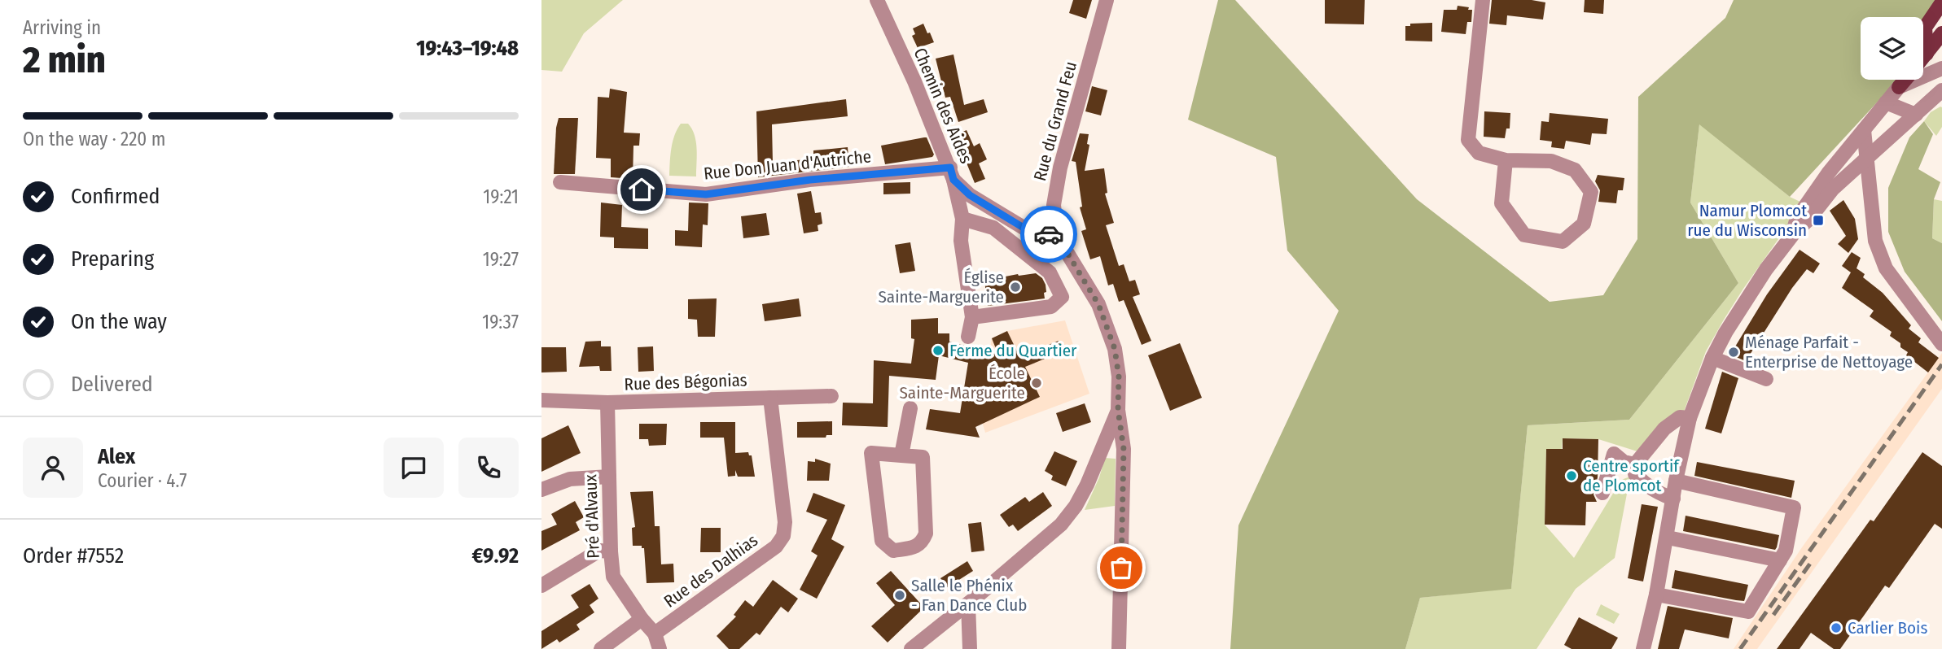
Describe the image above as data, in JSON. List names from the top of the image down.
{
  "streets": {
    "street": [
      "Chemin des Aides",
      "Rue du Grand Feu",
      "Rue Don Juan d'Autriche",
      "Rue des Bégonias",
      "Pré d'Alvaux",
      "Rue des Dalhias"
    ]
  },
  "crossings": [
    ["Chemin des Aides", "Rue du Grand Feu"],
    ["Chemin des Aides", "Rue Don Juan d'Autriche"],
    ["Rue des Bégonias", "Pré d'Alvaux"],
    ["Rue des Bégonias", "Rue des Dalhias"],
    ["Pré d'Alvaux", "Rue des Dalhias"]
  ],
  "places": {
    "transit": ["Namur Plomcot rue du Wisconsin"],
    "other": [
      "Église Sainte-Marguerite",
      "Ferme du Quartier",
      "Ménage Parfait - Enterprise de Nettoyage",
      "École Sainte-Marguerite",
      "Centre sportif de Plomcot",
      "Salle le Phénix - Fan Dance Club",
      "Carlier Bois"
    ]
  },
  "page": {
    "heading": ["2 min", "Arriving in", "19:43–19:48"],
    "panel": [
      "Alex",
      "Courier · 4.7",
      "Order #7552",
      "€9.92"
    ],
    "bar": "On the way · 220 m",
    "list": [
      ["Confirmed", "19:21"],
      ["Preparing", "19:27"],
      ["On the way", "19:37"],
      "Delivered"
    ]
  }
}
